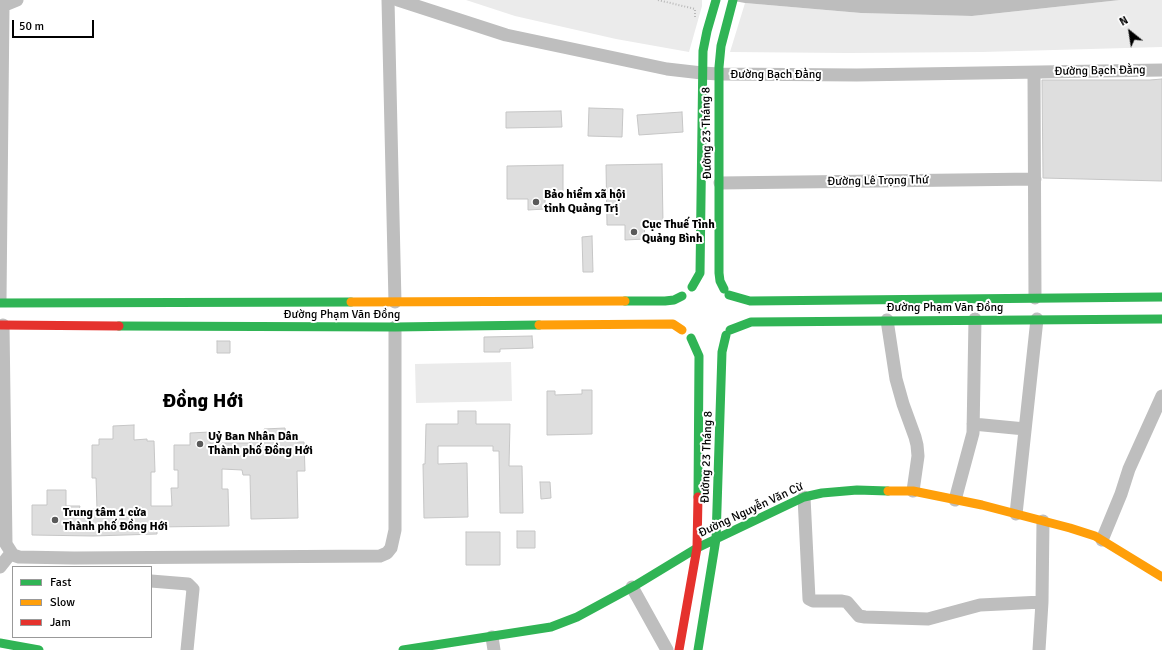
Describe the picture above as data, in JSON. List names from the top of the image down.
{
  "streets": {
    "main road": ["Đường 23 Tháng 8", "Đường Phạm Văn Đồng", "Đường Nguyễn Văn Cừ"],
    "street": ["Đường Bạch Đằng", "Đường Lê Trọng Thứ"]
  },
  "crossings": [
    ["Đường Bạch Đằng", "Đường 23 Tháng 8"],
    ["Đường 23 Tháng 8", "Đường Lê Trọng Thứ"],
    ["Đường 23 Tháng 8", "Đường Phạm Văn Đồng"],
    ["Đường 23 Tháng 8", "Đường Nguyễn Văn Cừ"]
  ],
  "districts": ["Đồng Hới"],
  "places": [
    "Bảo hiểm xã hội tỉnh Quảng Trị",
    "Cục Thuế Tỉnh Quảng Bình",
    "Uỷ Ban Nhân Dân Thành phố Đồng Hới",
    "Trung tâm 1 cửa Thành phố Đồng Hới"
  ],
  "legend": ["Fast", "Slow", "Jam"],
  "scale_bar": "50 m",
  "north": "top left"
}
